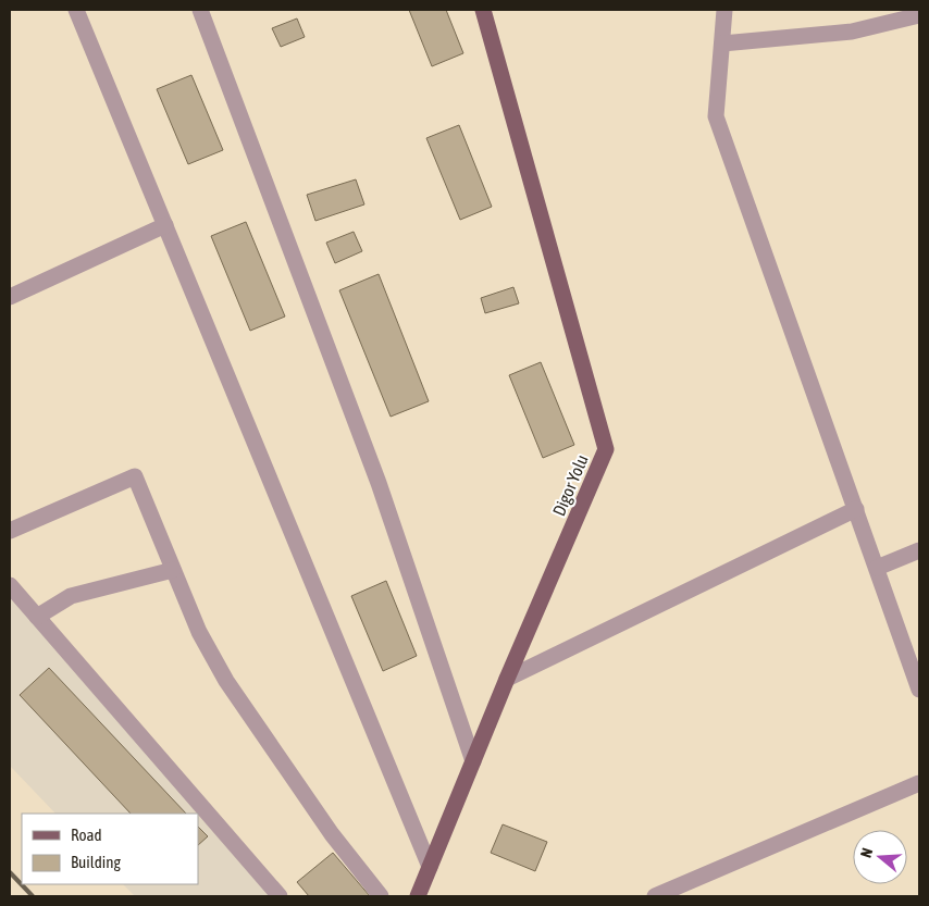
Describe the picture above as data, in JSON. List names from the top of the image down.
{
  "streets": {
    "main road": ["Digor Yolu"]
  },
  "legend": ["Road", "Building"],
  "north": "left"
}
